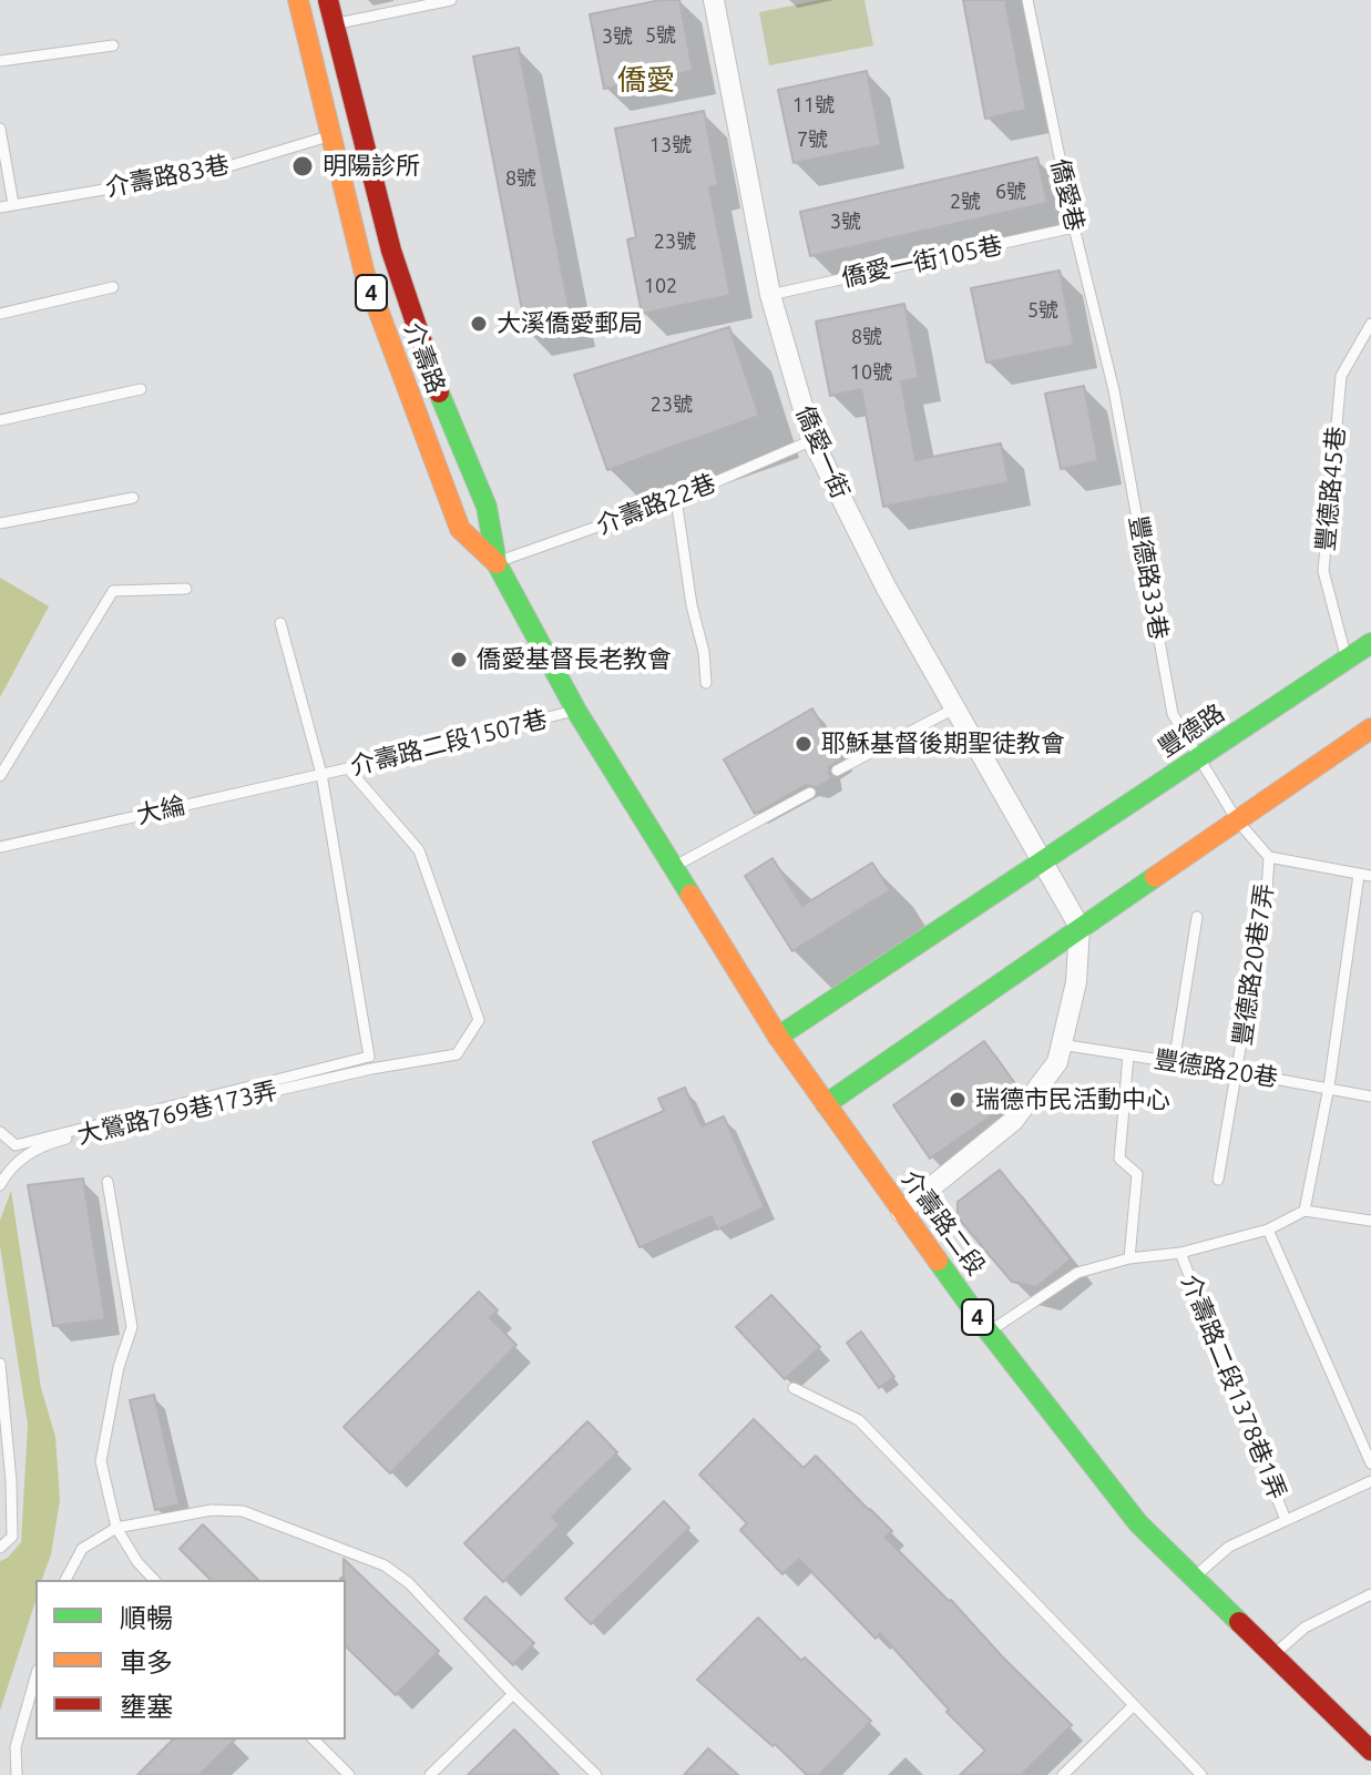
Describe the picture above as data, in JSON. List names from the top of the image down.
{
  "streets": {
    "main road": [
      "4",
      "介壽路",
      "豐德路",
      "介壽路二段"
    ],
    "street": ["僑愛一街"],
    "lane": [
      "介壽路83巷",
      "僑愛巷",
      "僑愛一街105巷",
      "豐德路45巷",
      "介壽路22巷",
      "豐德路33巷",
      "介壽路二段1507巷",
      "大綸",
      "豐德路20巷7弄",
      "豐德路20巷",
      "大鶯路769巷173弄",
      "介壽路二段1378巷1弄"
    ]
  },
  "crossings": [
    ["介壽路83巷", "介壽路"],
    ["僑愛巷", "僑愛一街105巷"],
    ["僑愛巷", "豐德路33巷"],
    ["僑愛一街105巷", "僑愛一街"],
    ["介壽路", "介壽路22巷"],
    ["介壽路", "介壽路二段1507巷"],
    ["介壽路", "介壽路二段"],
    ["僑愛一街", "介壽路22巷"],
    ["僑愛一街", "豐德路"],
    ["豐德路45巷", "豐德路"],
    ["豐德路33巷", "豐德路"],
    ["豐德路33巷", "豐德路20巷7弄"],
    ["豐德路", "介壽路二段"],
    ["介壽路二段1507巷", "大綸"],
    ["介壽路二段1507巷", "大鶯路769巷173弄"],
    ["介壽路二段1507巷", "介壽路二段"],
    ["豐德路20巷7弄", "豐德路20巷"]
  ],
  "districts": ["僑愛"],
  "places": [
    "明陽診所",
    "大溪僑愛郵局",
    "僑愛基督長老教會",
    "耶穌基督後期聖徒教會",
    "瑞德市民活動中心"
  ],
  "house_numbers": [
    "5號",
    "3號",
    "11號",
    "7號",
    "13號",
    "8號",
    "6號",
    "2號",
    "3號",
    "23號",
    "102",
    "5號",
    "8號",
    "10號",
    "23號"
  ],
  "legend": ["順暢", "車多", "壅塞"]
}
